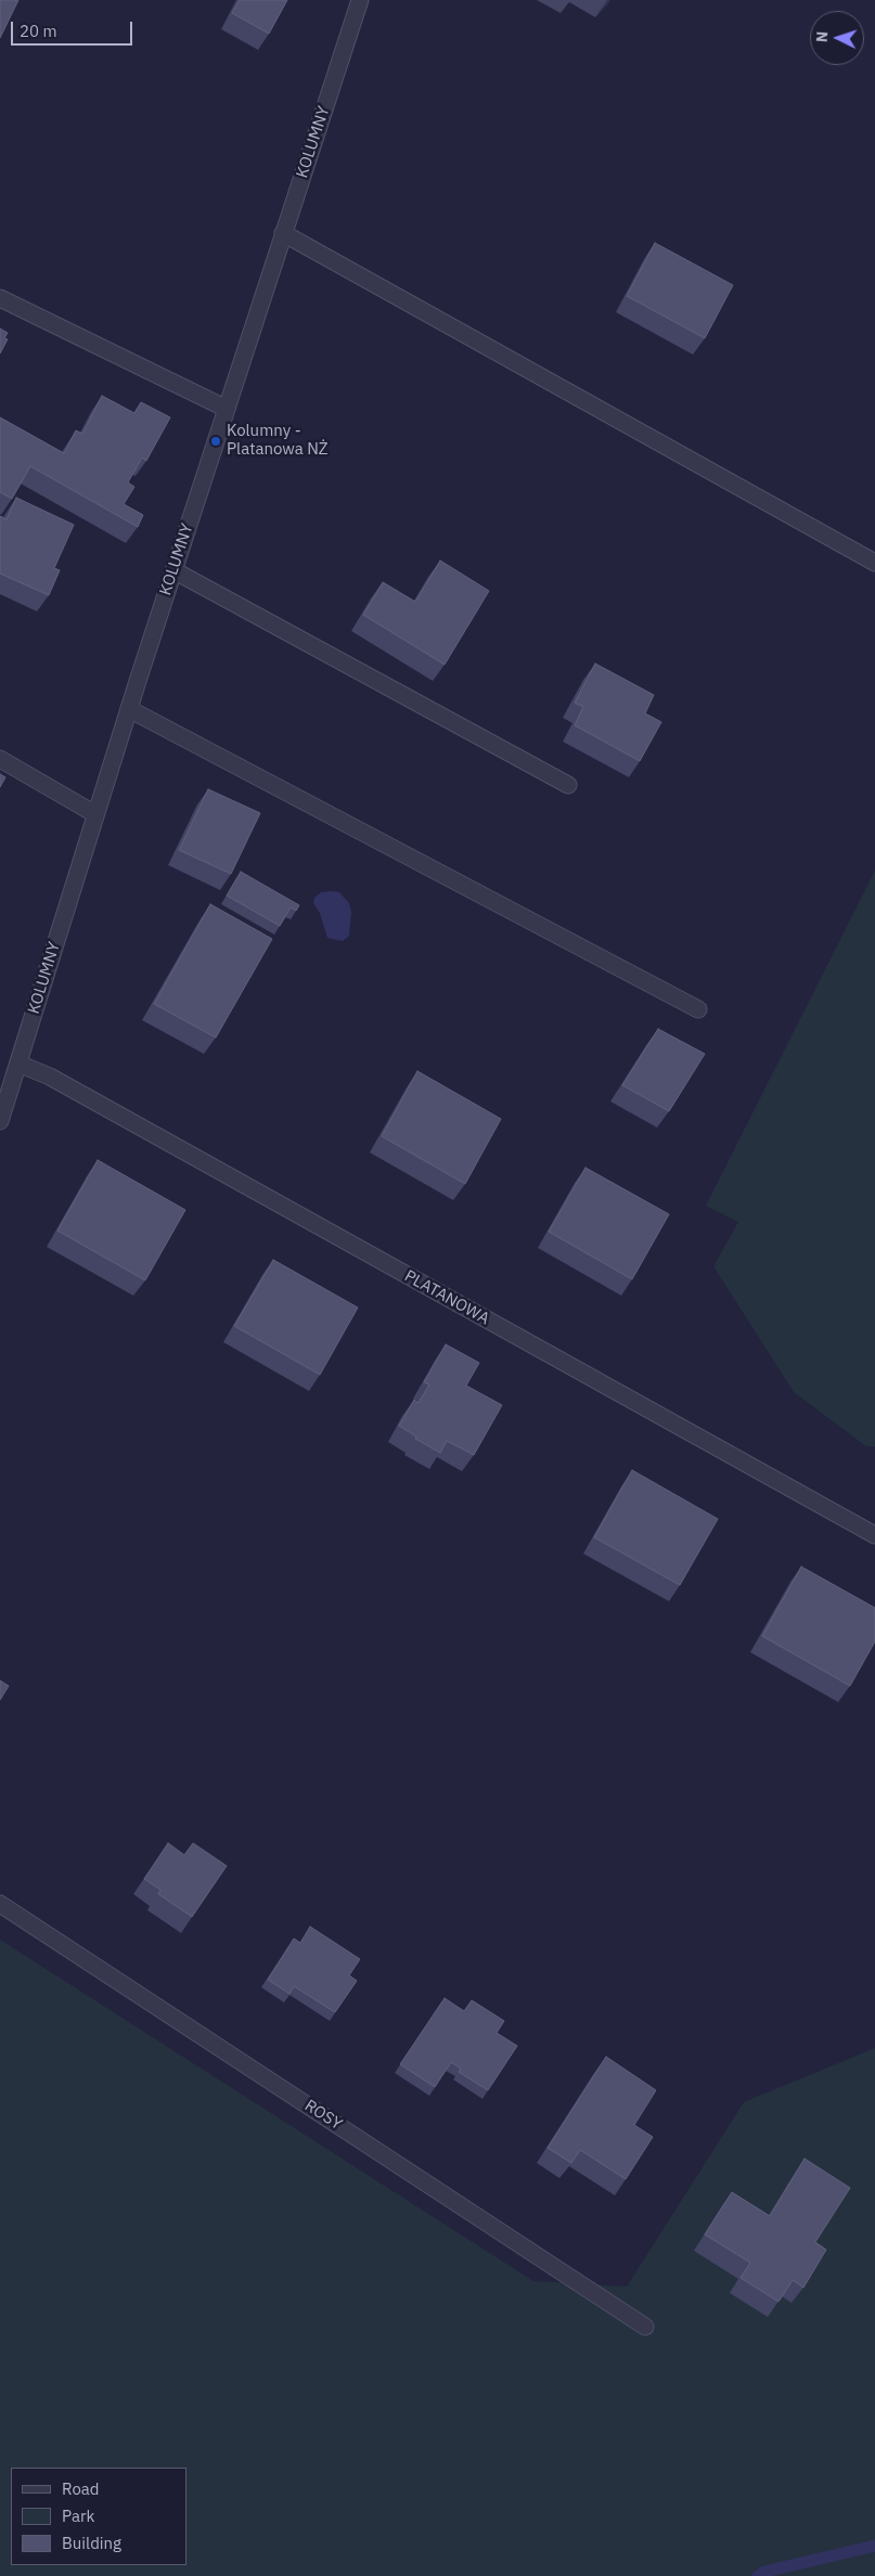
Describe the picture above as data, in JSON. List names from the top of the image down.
{
  "streets": {
    "street": ["KOLUMNY", "PLATANOWA", "ROSY"]
  },
  "crossings": [
    ["KOLUMNY", "PLATANOWA"]
  ],
  "places": ["Kolumny - Platanowa NŻ"],
  "legend": ["Road", "Park", "Building"],
  "scale_bar": "20 m",
  "north": "left"
}
